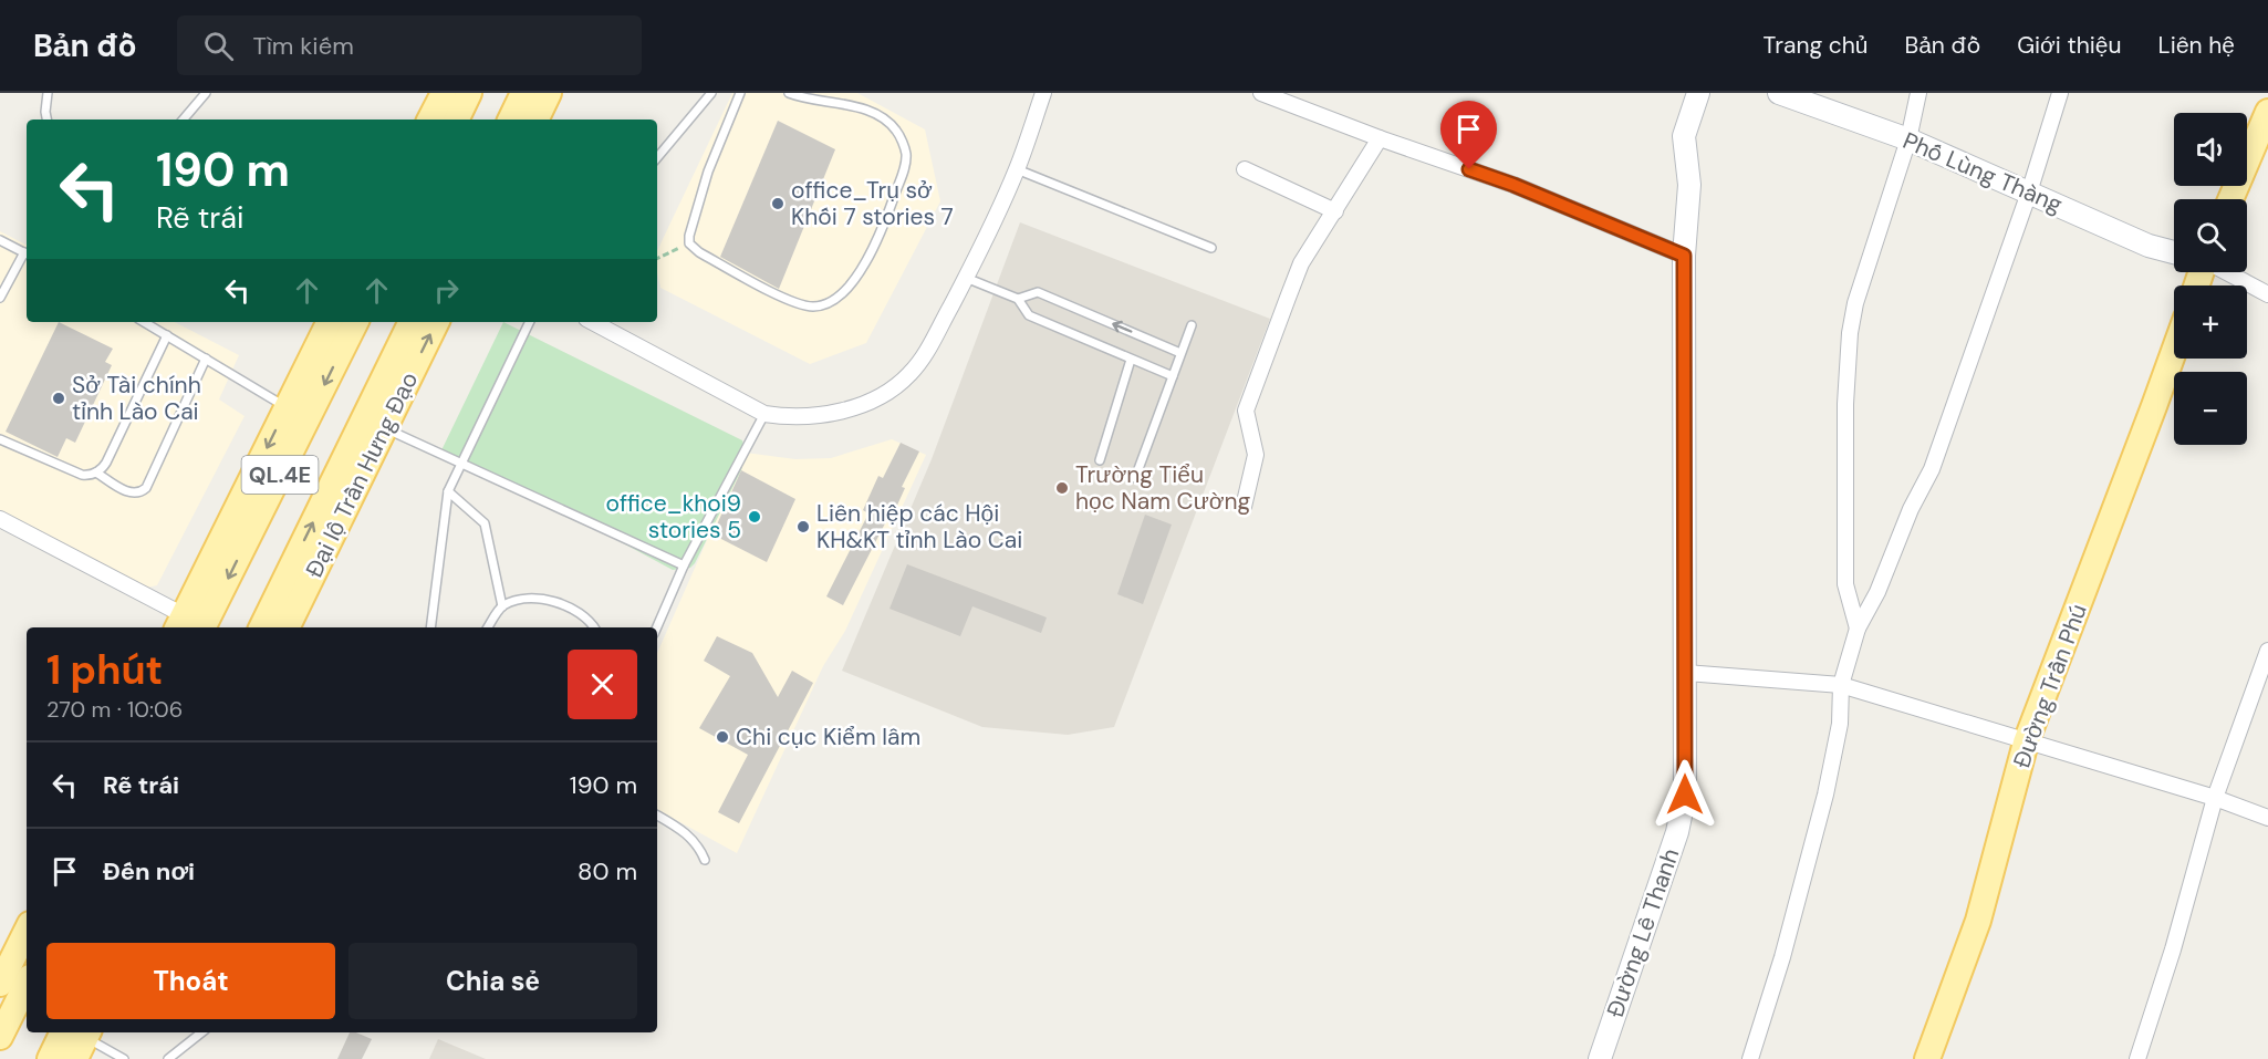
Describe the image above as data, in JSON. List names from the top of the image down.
{
  "streets": {
    "main road": ["QL.4E", "Đại lộ Trần Hưng Đạo", "Đường Trần Phú"],
    "street": ["Phố Lùng Thàng", "Đường Lê Thanh"]
  },
  "places": [
    "office_Trụ sở Khối 7 stories 7",
    "Sở Tài chính tỉnh Lào Cai",
    "Trường Tiểu học Nam Cường",
    "office_khoi9 stories 5",
    "Liên hiệp các Hội KH&KT tỉnh Lào Cai",
    "Chi cục Kiểm lâm"
  ],
  "page": {
    "header": "Bản đồ",
    "search": "Tìm kiếm",
    "nav": [
      "Trang chủ",
      "Bản đồ",
      "Giới thiệu",
      "Liên hệ"
    ],
    "map_buttons": ["+", "−"],
    "turn": ["190 m", "Rẽ trái"],
    "heading": ["1 phút", "270 m · 10:06"],
    "list": [
      {
        "name": "Rẽ trái",
        "value": "190 m"
      },
      {
        "name": "Đến nơi",
        "value": "80 m"
      }
    ],
    "buttons": ["Thoát", "Chia sẻ"]
  }
}
